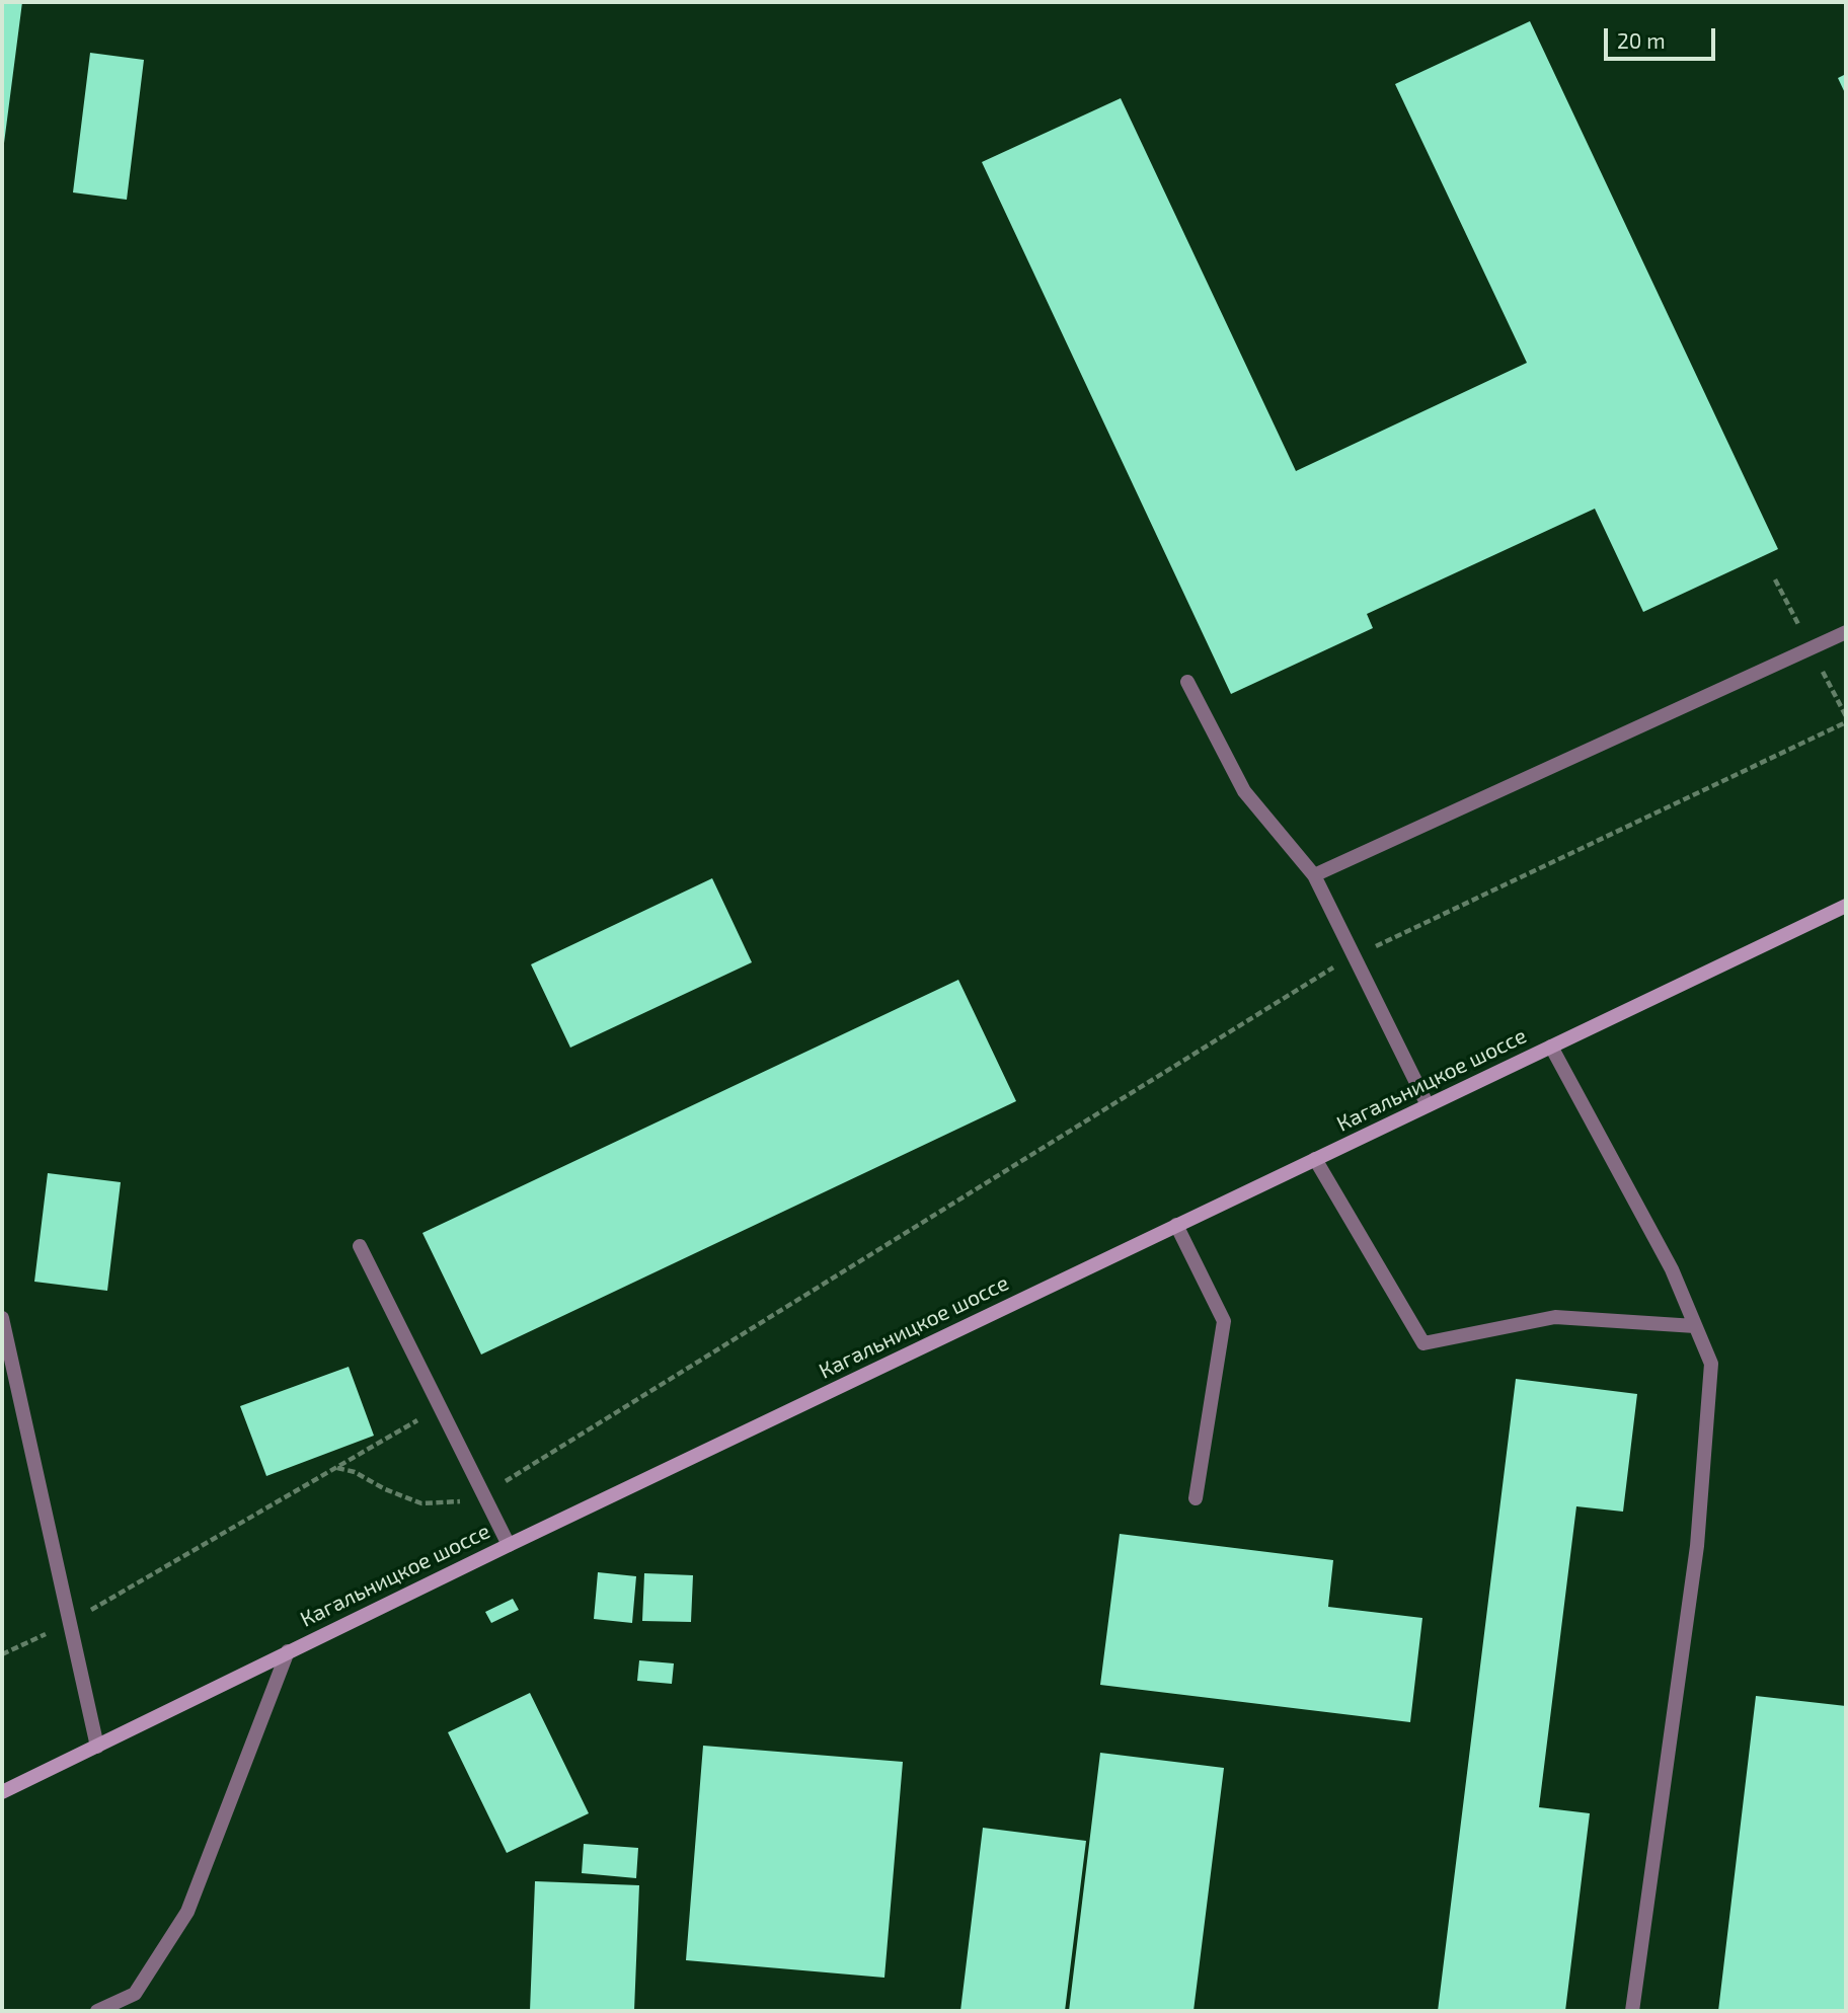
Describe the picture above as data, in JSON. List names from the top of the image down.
{
  "streets": {
    "main road": ["Кагальницкое шоссе"]
  },
  "scale_bar": "20 m"
}
